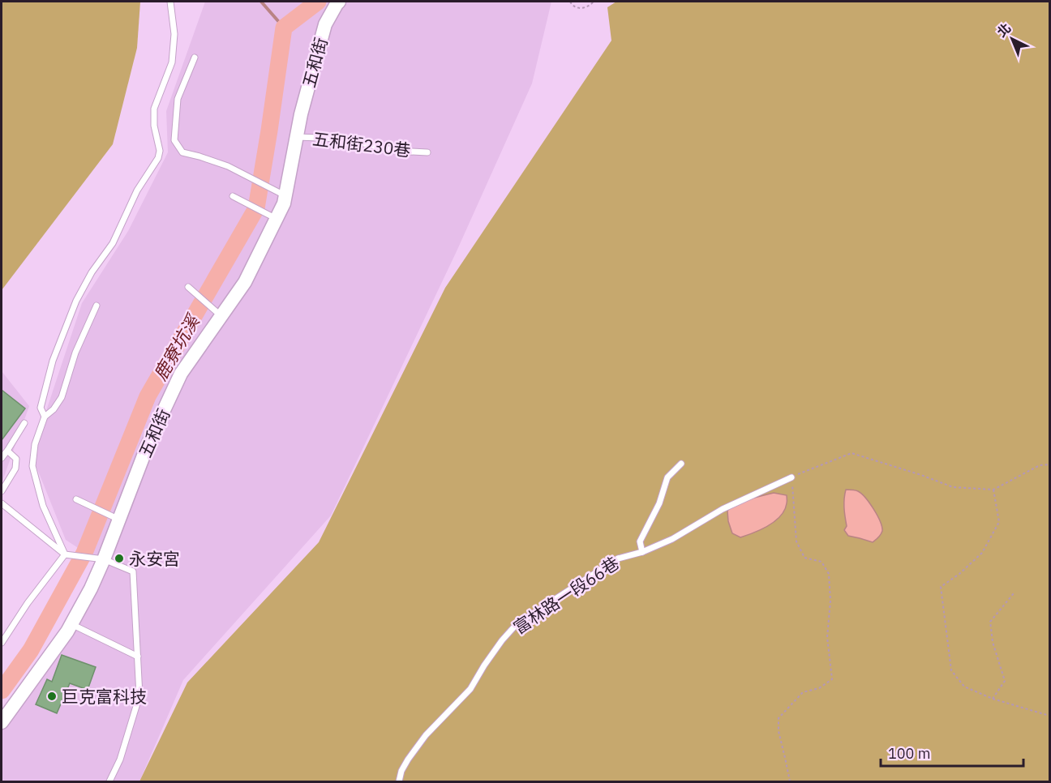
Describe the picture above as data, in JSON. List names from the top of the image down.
{
  "streets": {
    "street": ["五和街"],
    "lane": ["五和街230巷", "富林路一段66巷"]
  },
  "crossings": [
    ["五和街", "五和街230巷"]
  ],
  "water": ["鹿寮坑溪"],
  "places": ["永安宮", "巨克富科技"],
  "scale_bar": "100 m",
  "north": "top left"
}
